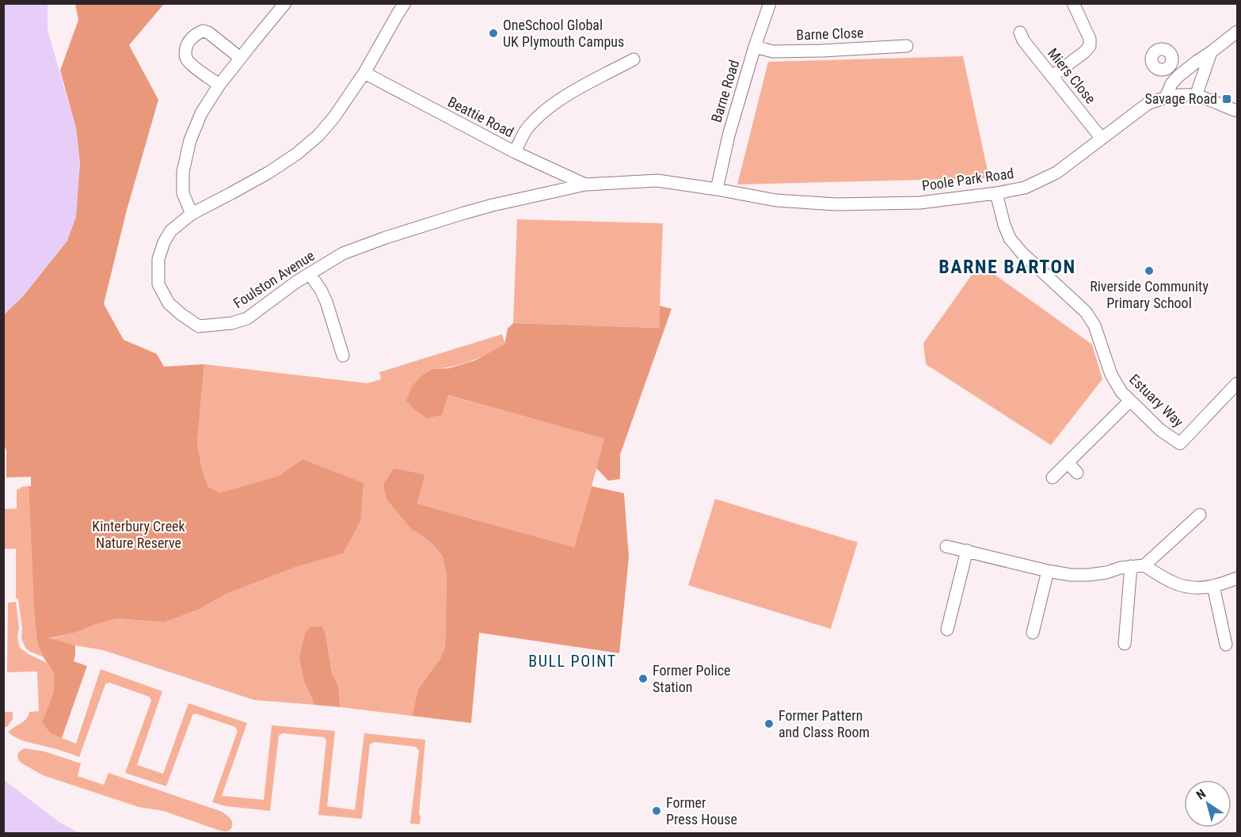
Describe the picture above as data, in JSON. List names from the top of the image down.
{
  "streets": {
    "street": [
      "Barne Close",
      "Miers Close",
      "Barne Road",
      "Beattie Road",
      "Poole Park Road",
      "Foulston Avenue",
      "Estuary Way"
    ]
  },
  "crossings": [
    ["Barne Close", "Barne Road"],
    ["Miers Close", "Poole Park Road"],
    ["Barne Road", "Poole Park Road"],
    ["Barne Road", "Foulston Avenue"],
    ["Beattie Road", "Foulston Avenue"],
    ["Poole Park Road", "Foulston Avenue"],
    ["Poole Park Road", "Estuary Way"]
  ],
  "districts": ["BARNE BARTON", "BULL POINT"],
  "parks": ["Kinterbury Creek Nature Reserve"],
  "places": {
    "other": [
      "OneSchool Global UK Plymouth Campus",
      "Riverside Community Primary School",
      "Former Police Station",
      "Former Pattern and Class Room",
      "Former Press House"
    ],
    "transit": ["Savage Road"]
  },
  "north": "top left"
}
